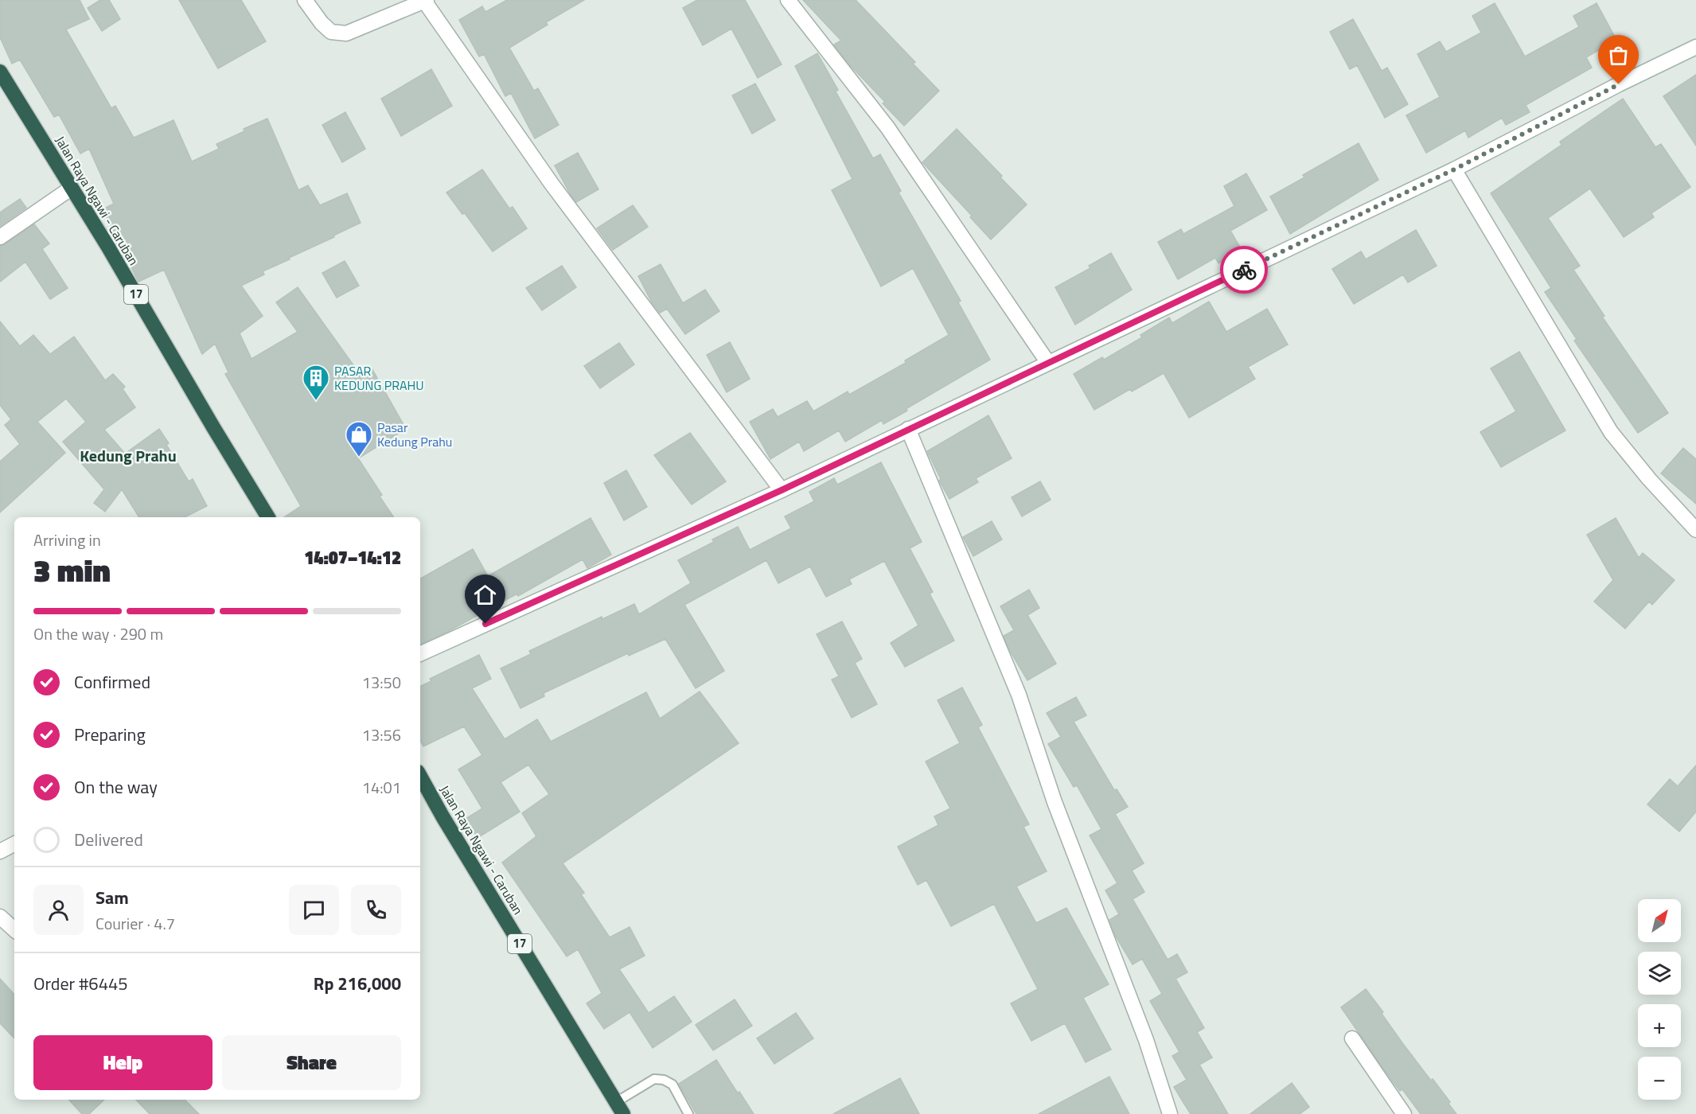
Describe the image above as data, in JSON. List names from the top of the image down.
{
  "streets": {
    "highway": ["Jalan Raya Ngawi - Caruban", "17"]
  },
  "districts": ["Kedung Prahu"],
  "places": {
    "building": ["PASAR KEDUNG PRAHU"],
    "shop": ["Pasar Kedung Prahu"]
  },
  "north": "top right",
  "page": {
    "heading": ["3 min", "Arriving in", "14:07–14:12"],
    "panel": [
      "Sam",
      "Courier · 4.7",
      "Order #6445",
      "Rp 216,000"
    ],
    "bar": "On the way · 290 m",
    "list": [
      ["Confirmed", "13:50"],
      ["Preparing", "13:56"],
      ["On the way", "14:01"],
      "Delivered"
    ],
    "map_buttons": ["+", "−"],
    "buttons": ["Help", "Share"]
  }
}
